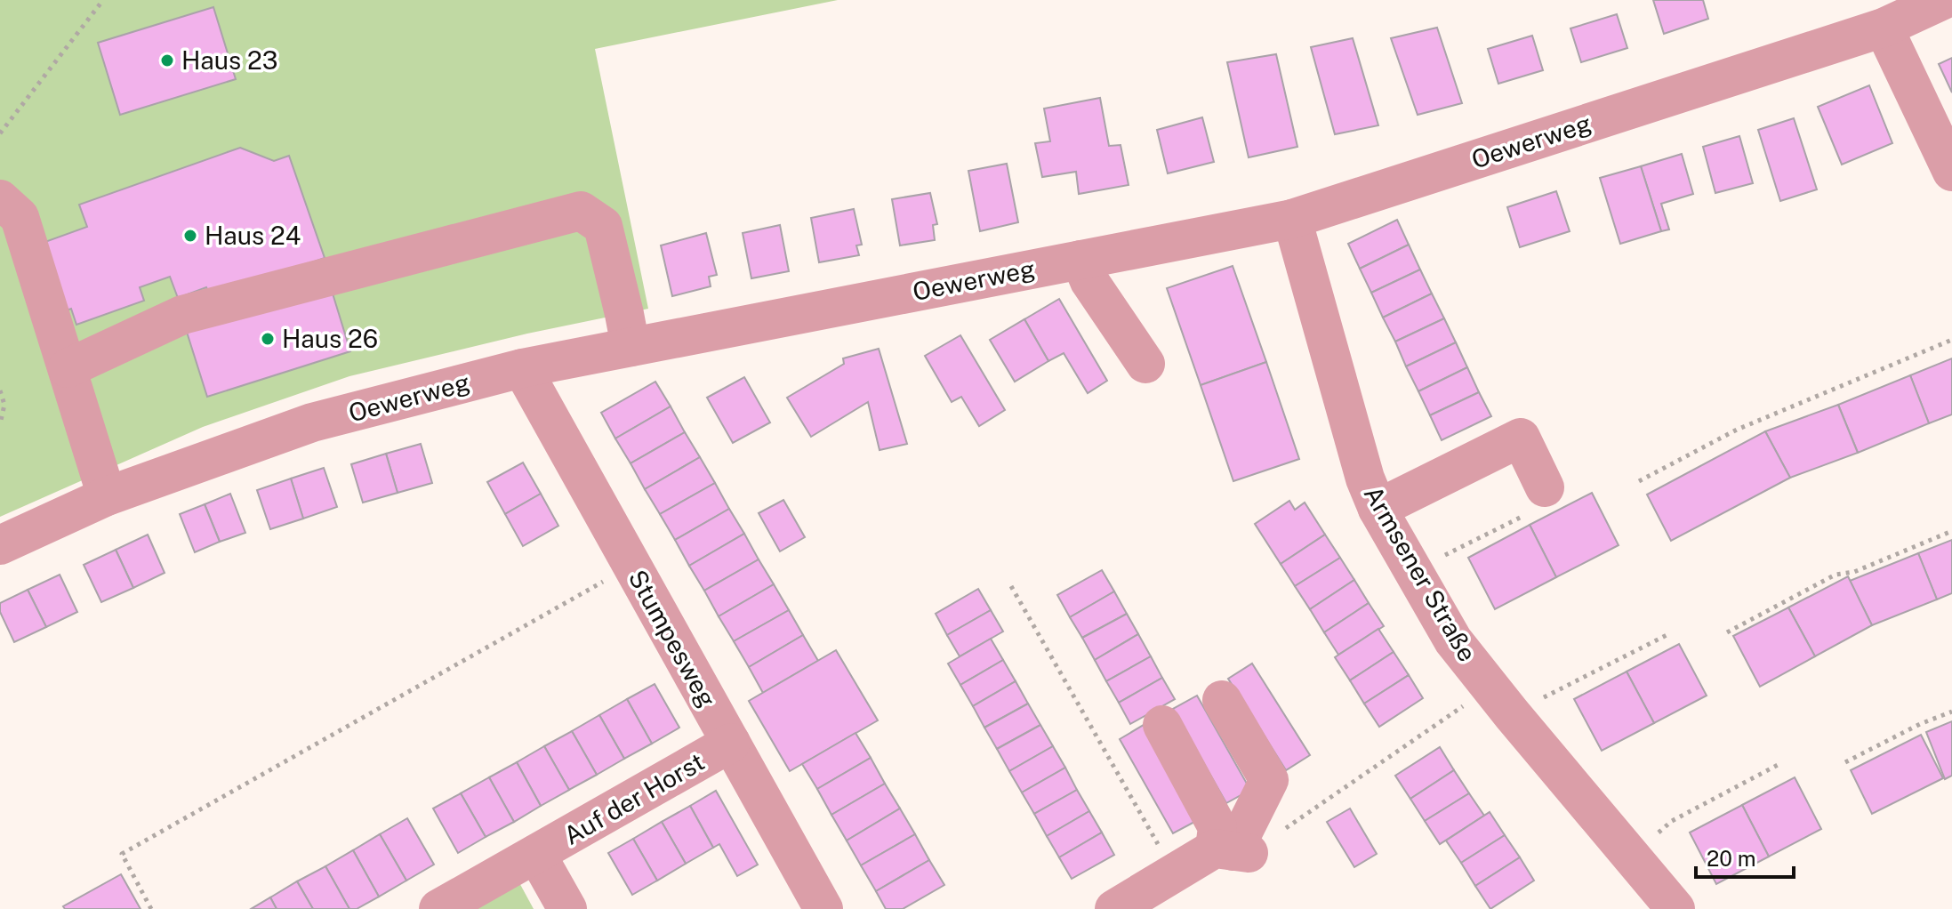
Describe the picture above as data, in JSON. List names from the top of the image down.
{
  "streets": {
    "street": [
      "Oewerweg",
      "Armsener Straße",
      "Stumpesweg",
      "Auf der Horst"
    ]
  },
  "crossings": [
    ["Oewerweg", "Armsener Straße"],
    ["Oewerweg", "Stumpesweg"],
    ["Stumpesweg", "Auf der Horst"]
  ],
  "places": ["Haus 23", "Haus 24", "Haus 26"],
  "scale_bar": "20 m"
}
